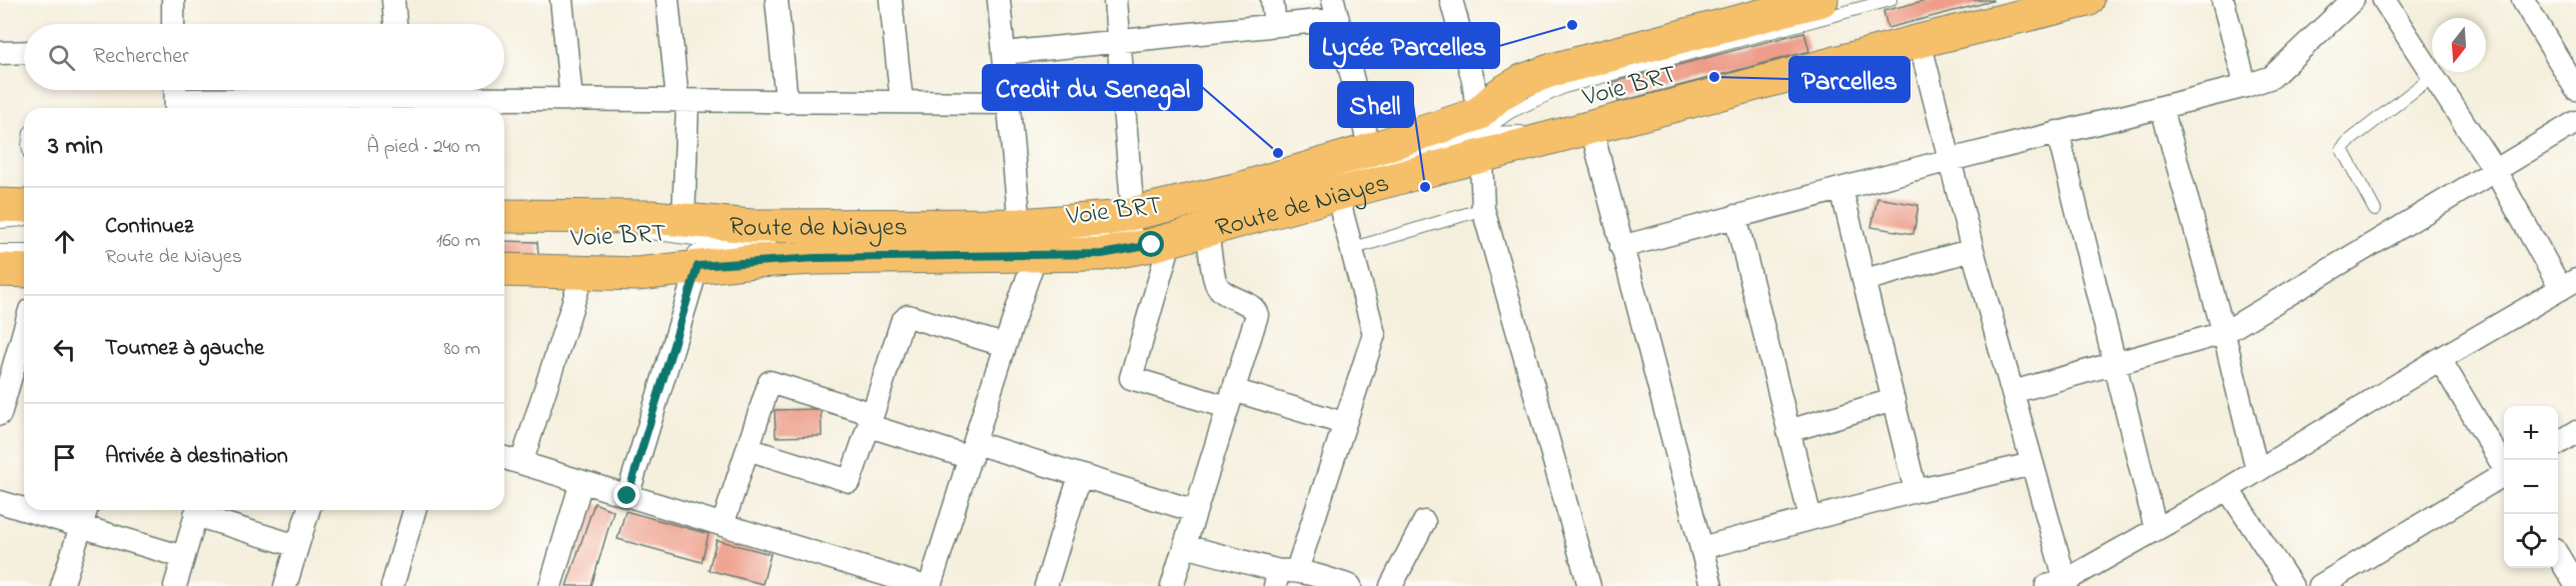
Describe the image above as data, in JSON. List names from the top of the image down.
{
  "streets": {
    "main road": ["Route de Niayes"],
    "lane": ["Voie BRT"]
  },
  "crossings": [
    ["Voie BRT", "Route de Niayes"]
  ],
  "places": [
    "Lycée Parcelles",
    "Parcelles",
    "Credit du Senegal",
    "Shell"
  ],
  "north": "bottom",
  "page": {
    "search": "Rechercher",
    "heading": ["3 min", "À pied · 240 m"],
    "list": [
      ["Continuez", "Route de Niayes", "160 m"],
      ["Tournez à gauche", "80 m"],
      "Arrivée à destination"
    ],
    "map_buttons": ["+", "−"]
  }
}
